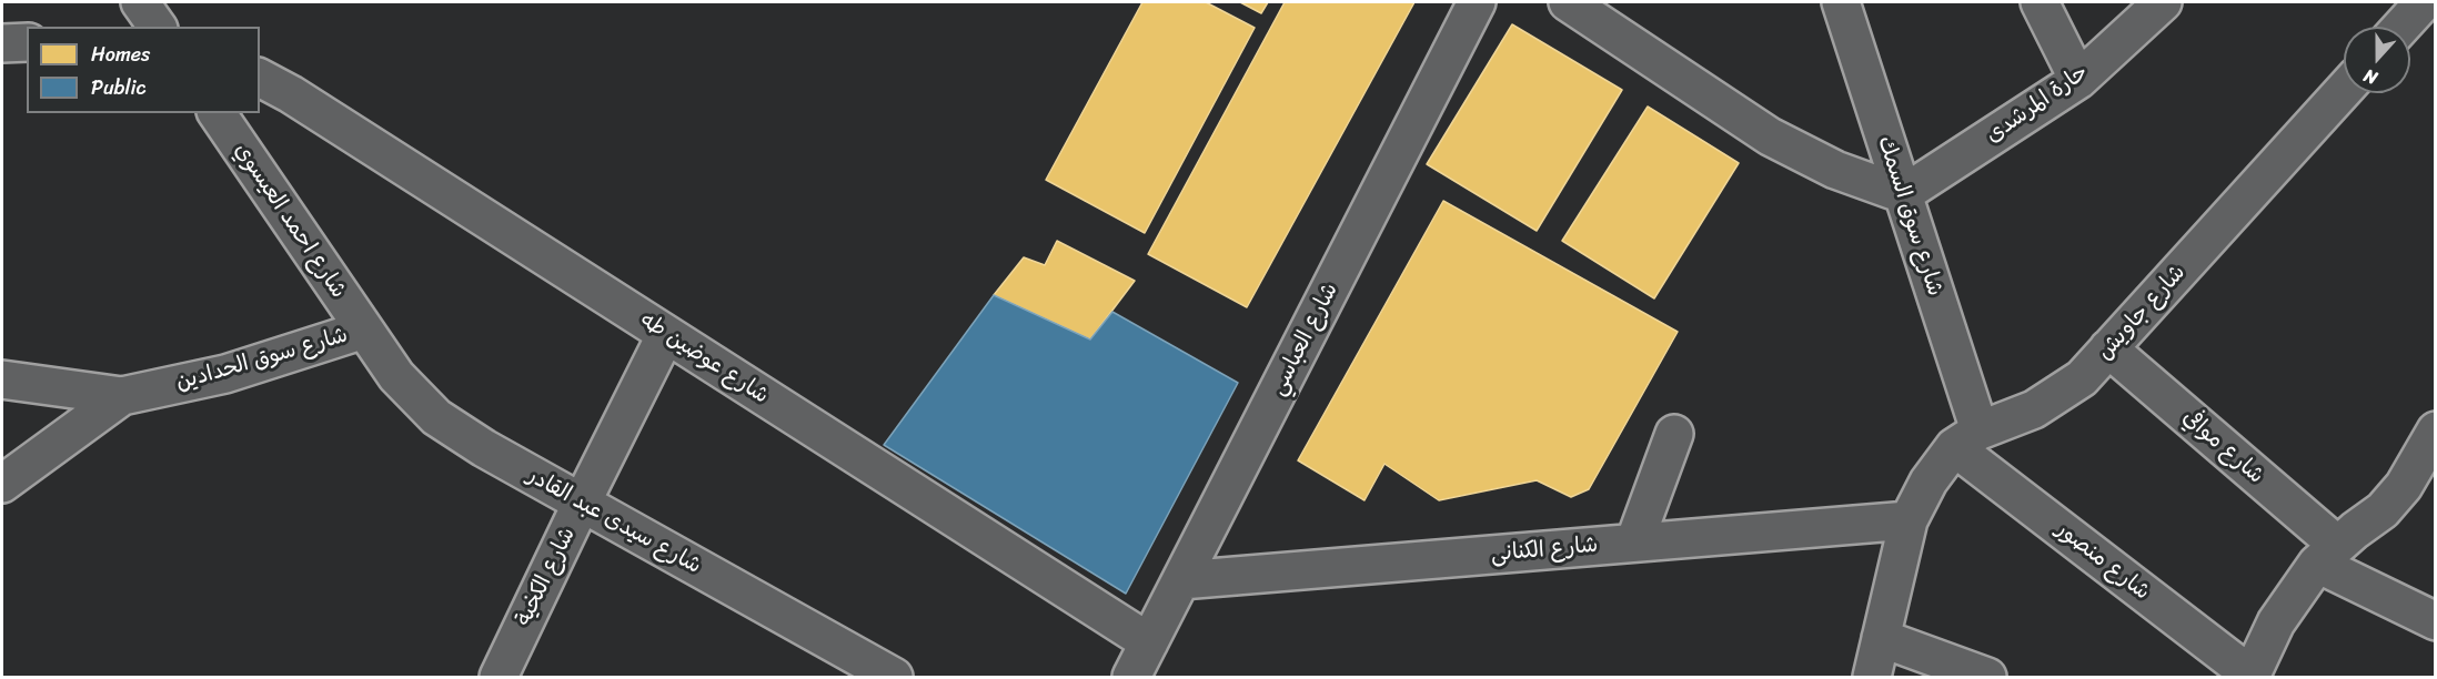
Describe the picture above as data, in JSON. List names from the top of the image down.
{
  "streets": {
    "street": [
      "حارة المرشدى",
      "شارع سوق السمك",
      "شارع احمد العيسوي",
      "شارع جاويش",
      "شارع العباسي",
      "شارع عوضين طه",
      "شارع سوق الحدادين",
      "شارع موافي",
      "شارع سيدى عبد القادر",
      "شارع الكنانى",
      "شارع منصور",
      "شارع الكخية"
    ]
  },
  "crossings": [
    ["حارة المرشدى", "شارع سوق السمك"],
    ["شارع سوق السمك", "شارع جاويش"],
    ["شارع سوق السمك", "شارع منصور"],
    ["شارع احمد العيسوي", "شارع سوق الحدادين"],
    ["شارع احمد العيسوي", "شارع سيدى عبد القادر"],
    ["شارع جاويش", "شارع موافي"],
    ["شارع جاويش", "شارع منصور"],
    ["شارع العباسي", "شارع عوضين طه"],
    ["شارع العباسي", "شارع الكنانى"],
    ["شارع عوضين طه", "شارع الكخية"],
    ["شارع سوق الحدادين", "شارع سيدى عبد القادر"],
    ["شارع سيدى عبد القادر", "شارع الكخية"]
  ],
  "legend": ["Homes", "Public"],
  "north": "bottom"
}
